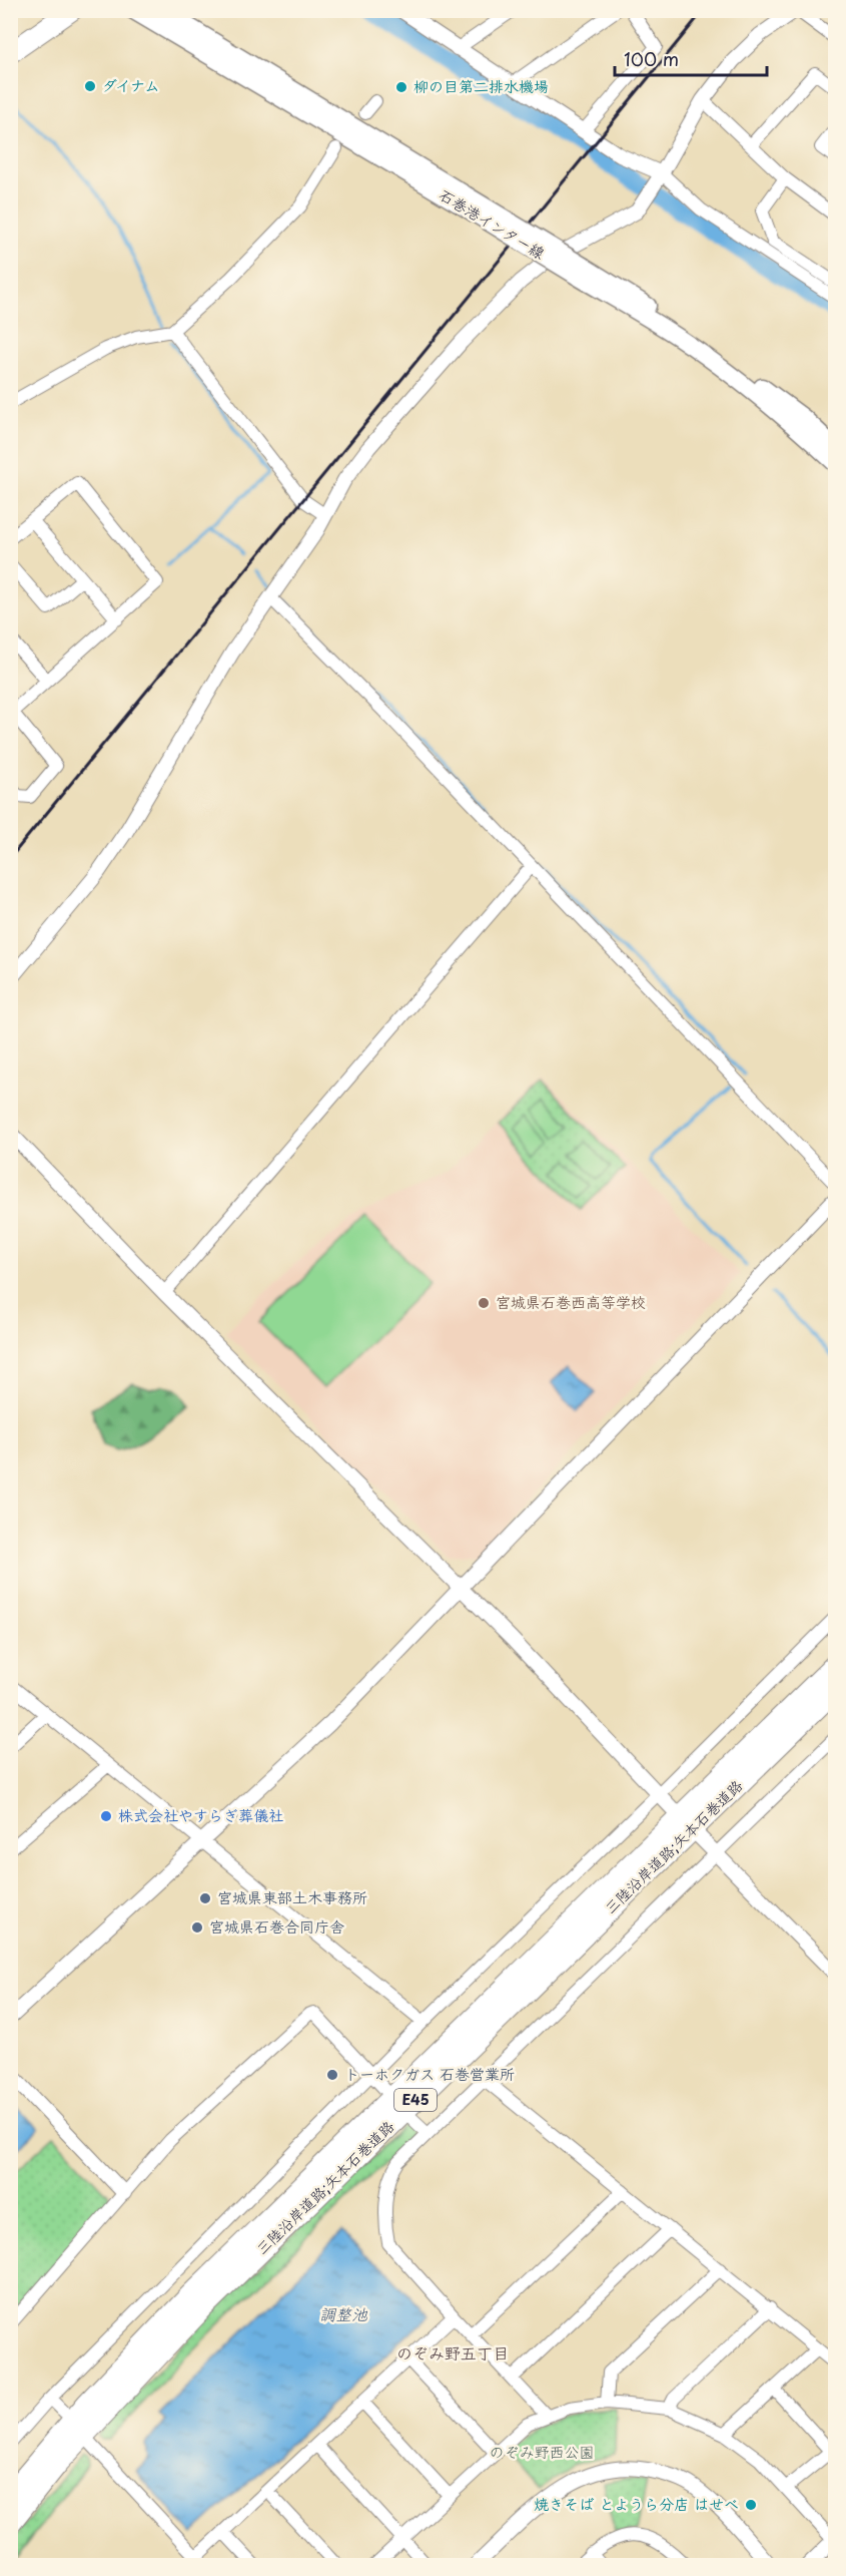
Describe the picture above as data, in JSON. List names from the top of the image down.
{
  "streets": {
    "highway": ["三陸沿岸道路;矢本石巻道路", "E45"],
    "main road": ["石巻港インター線"]
  },
  "districts": ["のぞみ野五丁目"],
  "water": ["調整池"],
  "parks": ["のぞみ野西公園"],
  "places": [
    "ダイナム",
    "柳の目第二排水機場",
    "宮城県石巻西高等学校",
    "株式会社やすらぎ葬儀社",
    "宮城県東部土木事務所",
    "宮城県石巻合同庁舎",
    "トーホクガス 石巻営業所",
    "焼きそば とようら分店 はせべ"
  ],
  "scale_bar": "100 m"
}
